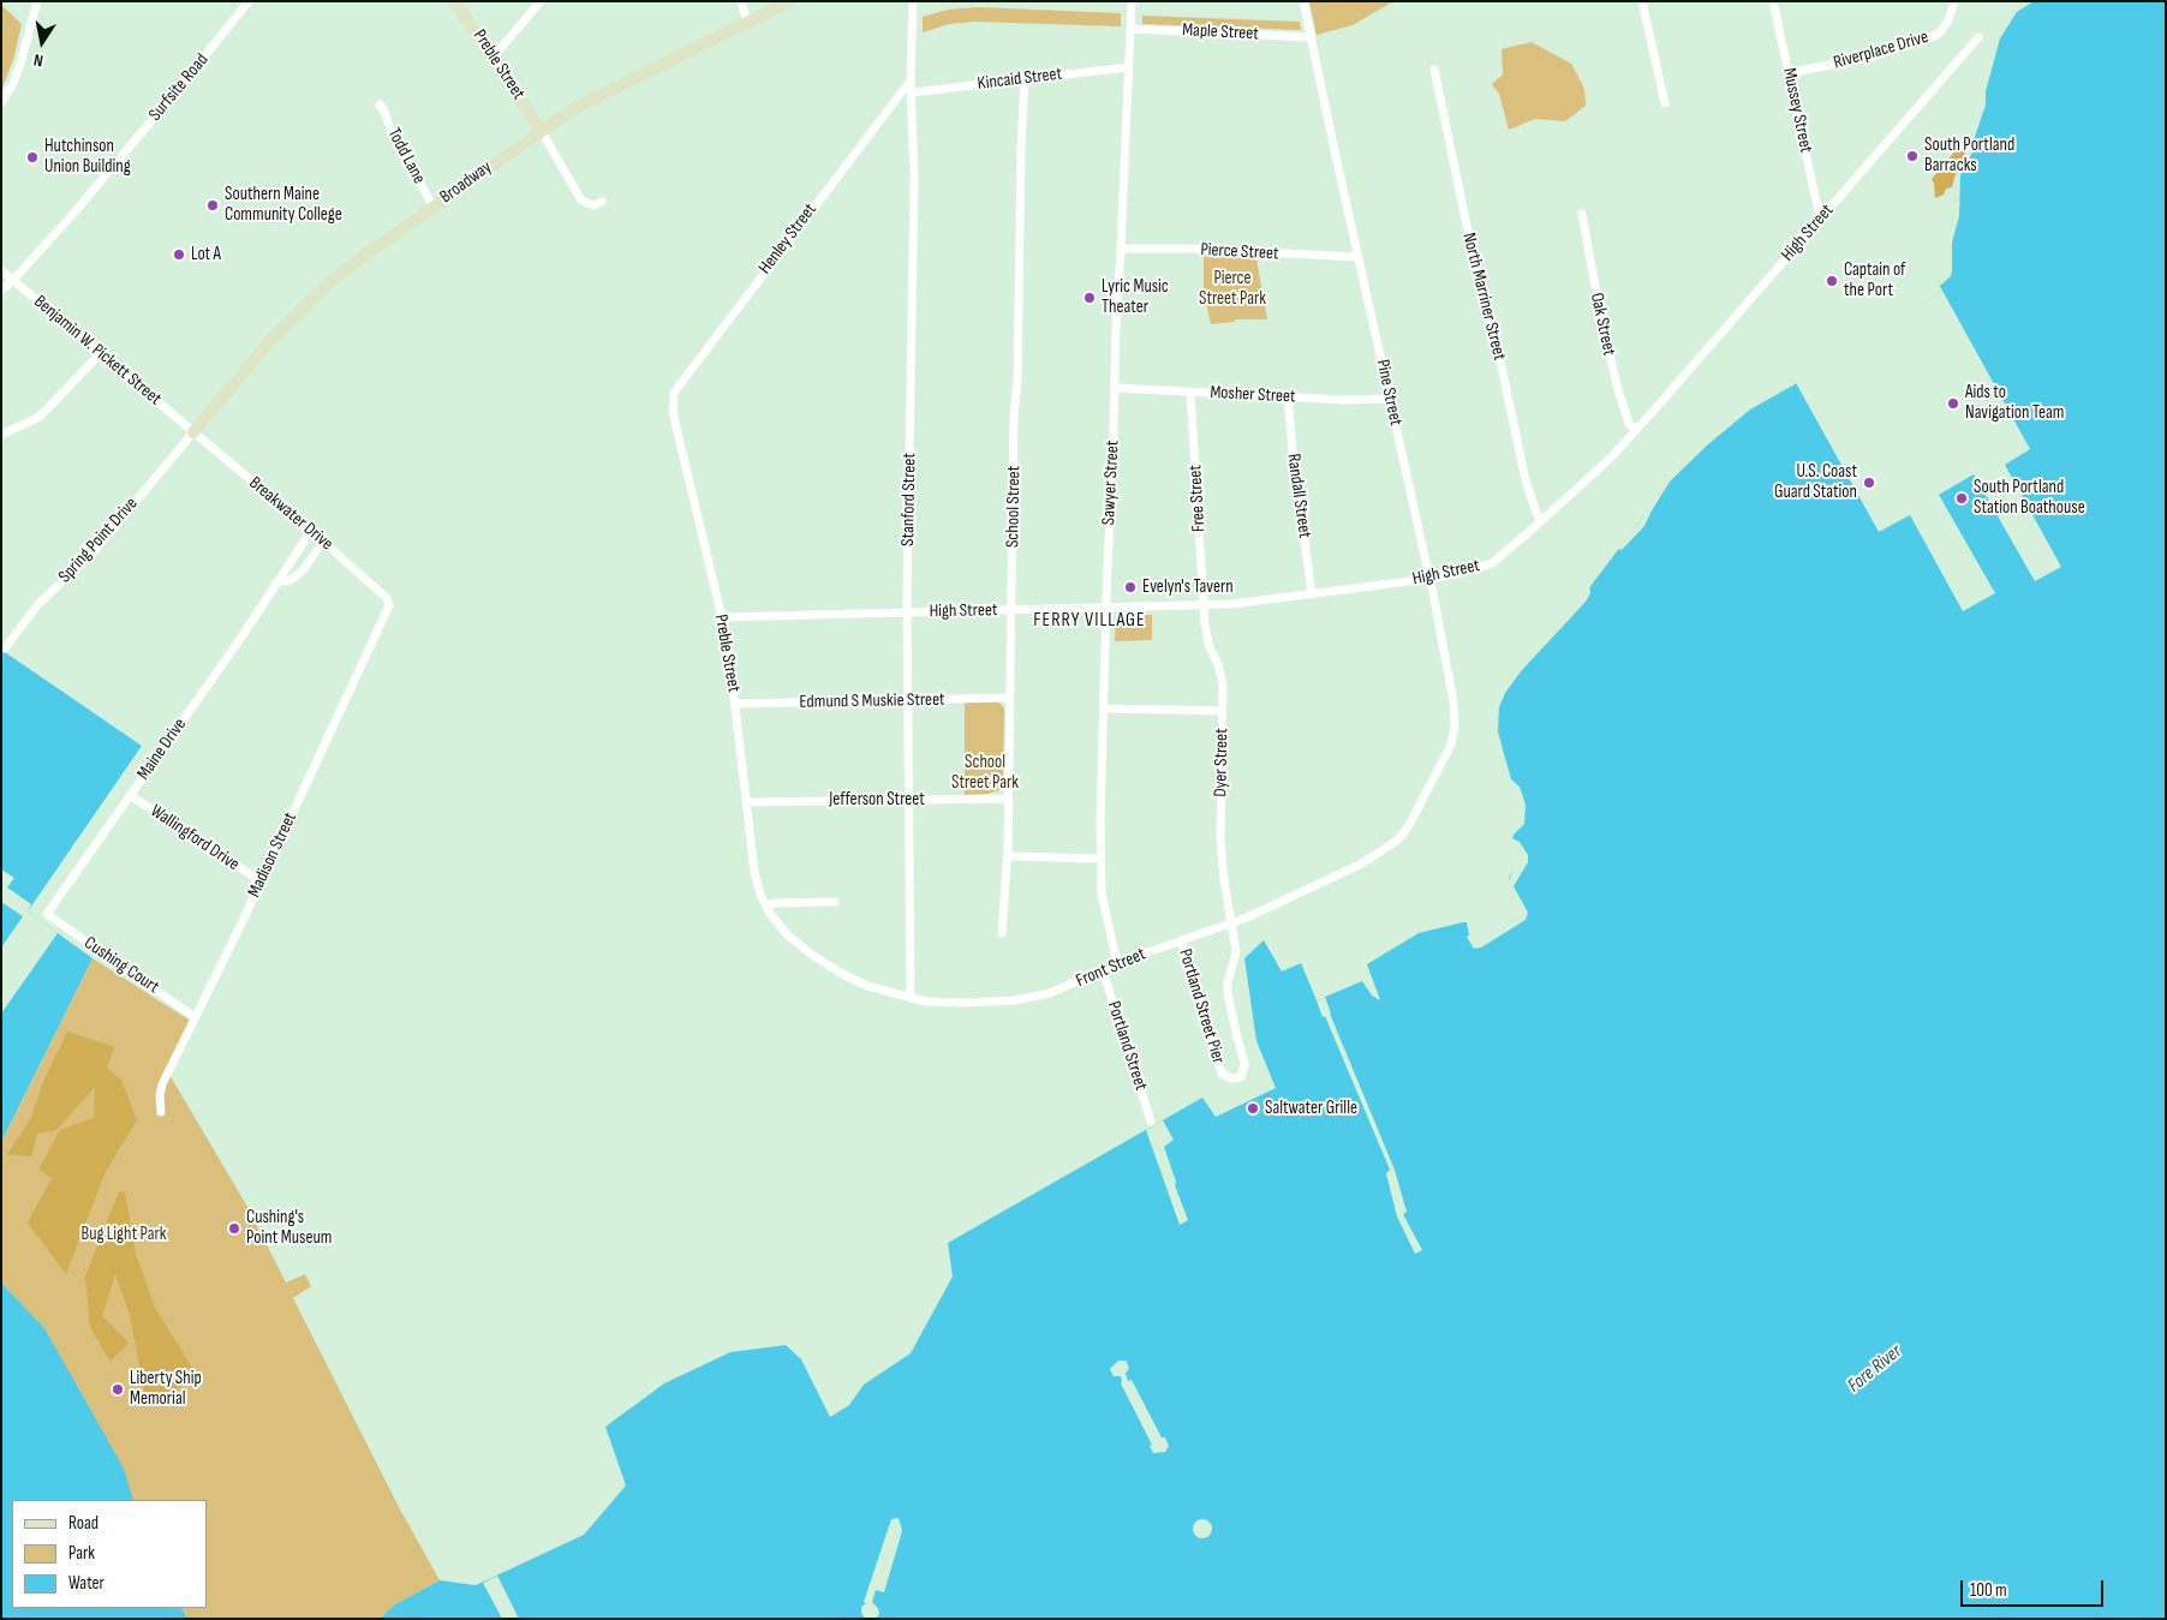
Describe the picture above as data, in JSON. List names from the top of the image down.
{
  "streets": {
    "street": [
      "Maple Street",
      "Riverplace Drive",
      "Preble Street",
      "Kincaid Street",
      "Surfsite Road",
      "Mussey Street",
      "Todd Lane",
      "Broadway",
      "High Street",
      "Henley Street",
      "Pierce Street",
      "North Marriner Street",
      "Oak Street",
      "Benjamin W. Pickett Street",
      "Pine Street",
      "Mosher Street",
      "Sawyer Street",
      "Randall Street",
      "Free Street",
      "Stanford Street",
      "School Street",
      "Breakwater Drive",
      "Spring Point Drive",
      "Edmund S Muskie Street",
      "Maine Drive",
      "Dyer Street",
      "Jefferson Street",
      "Wallingford Drive",
      "Madison Street",
      "Cushing Court",
      "Front Street",
      "Portland Street Pier",
      "Portland Street"
    ]
  },
  "crossings": [
    ["Maple Street", "Pine Street"],
    ["Maple Street", "Sawyer Street"],
    ["Riverplace Drive", "Mussey Street"],
    ["Preble Street", "Broadway"],
    ["Preble Street", "High Street"],
    ["Preble Street", "Henley Street"],
    ["Preble Street", "Edmund S Muskie Street"],
    ["Preble Street", "Jefferson Street"],
    ["Preble Street", "Front Street"],
    ["Kincaid Street", "Sawyer Street"],
    ["Kincaid Street", "Stanford Street"],
    ["Kincaid Street", "School Street"],
    ["Surfsite Road", "Benjamin W. Pickett Street"],
    ["Mussey Street", "High Street"],
    ["Todd Lane", "Broadway"],
    ["Broadway", "Benjamin W. Pickett Street"],
    ["Broadway", "Breakwater Drive"],
    ["Broadway", "Spring Point Drive"],
    ["High Street", "North Marriner Street"],
    ["High Street", "Oak Street"],
    ["High Street", "Pine Street"],
    ["High Street", "Sawyer Street"],
    ["High Street", "Randall Street"],
    ["High Street", "Free Street"],
    ["High Street", "Stanford Street"],
    ["High Street", "School Street"],
    ["High Street", "Dyer Street"],
    ["Henley Street", "Stanford Street"],
    ["Pierce Street", "Pine Street"],
    ["Pierce Street", "Sawyer Street"],
    ["Benjamin W. Pickett Street", "Breakwater Drive"],
    ["Benjamin W. Pickett Street", "Spring Point Drive"],
    ["Pine Street", "Mosher Street"],
    ["Pine Street", "Front Street"],
    ["Mosher Street", "Sawyer Street"],
    ["Mosher Street", "Randall Street"],
    ["Mosher Street", "Free Street"],
    ["Sawyer Street", "Front Street"],
    ["Free Street", "Dyer Street"],
    ["Stanford Street", "Edmund S Muskie Street"],
    ["Stanford Street", "Jefferson Street"],
    ["Stanford Street", "Front Street"],
    ["School Street", "Edmund S Muskie Street"],
    ["School Street", "Jefferson Street"],
    ["Breakwater Drive", "Spring Point Drive"],
    ["Breakwater Drive", "Maine Drive"],
    ["Breakwater Drive", "Madison Street"],
    ["Maine Drive", "Wallingford Drive"],
    ["Maine Drive", "Cushing Court"],
    ["Dyer Street", "Front Street"],
    ["Dyer Street", "Portland Street Pier"],
    ["Wallingford Drive", "Madison Street"],
    ["Madison Street", "Cushing Court"],
    ["Front Street", "Portland Street Pier"],
    ["Front Street", "Portland Street"]
  ],
  "districts": ["FERRY VILLAGE"],
  "water": ["Fore River"],
  "parks": ["Pierce Street Park", "School Street Park", "Bug Light Park"],
  "places": [
    "South Portland Barracks",
    "Hutchinson Union Building",
    "Southern Maine Community College",
    "Lot A",
    "Captain of the Port",
    "Lyric Music Theater",
    "Aids to Navigation Team",
    "U.S. Coast Guard Station",
    "South Portland Station Boathouse",
    "Evelyn's Tavern",
    "Saltwater Grille",
    "Cushing's Point Museum",
    "Liberty Ship Memorial"
  ],
  "legend": ["Road", "Park", "Water"],
  "scale_bar": "100 m",
  "north": "bottom"
}
